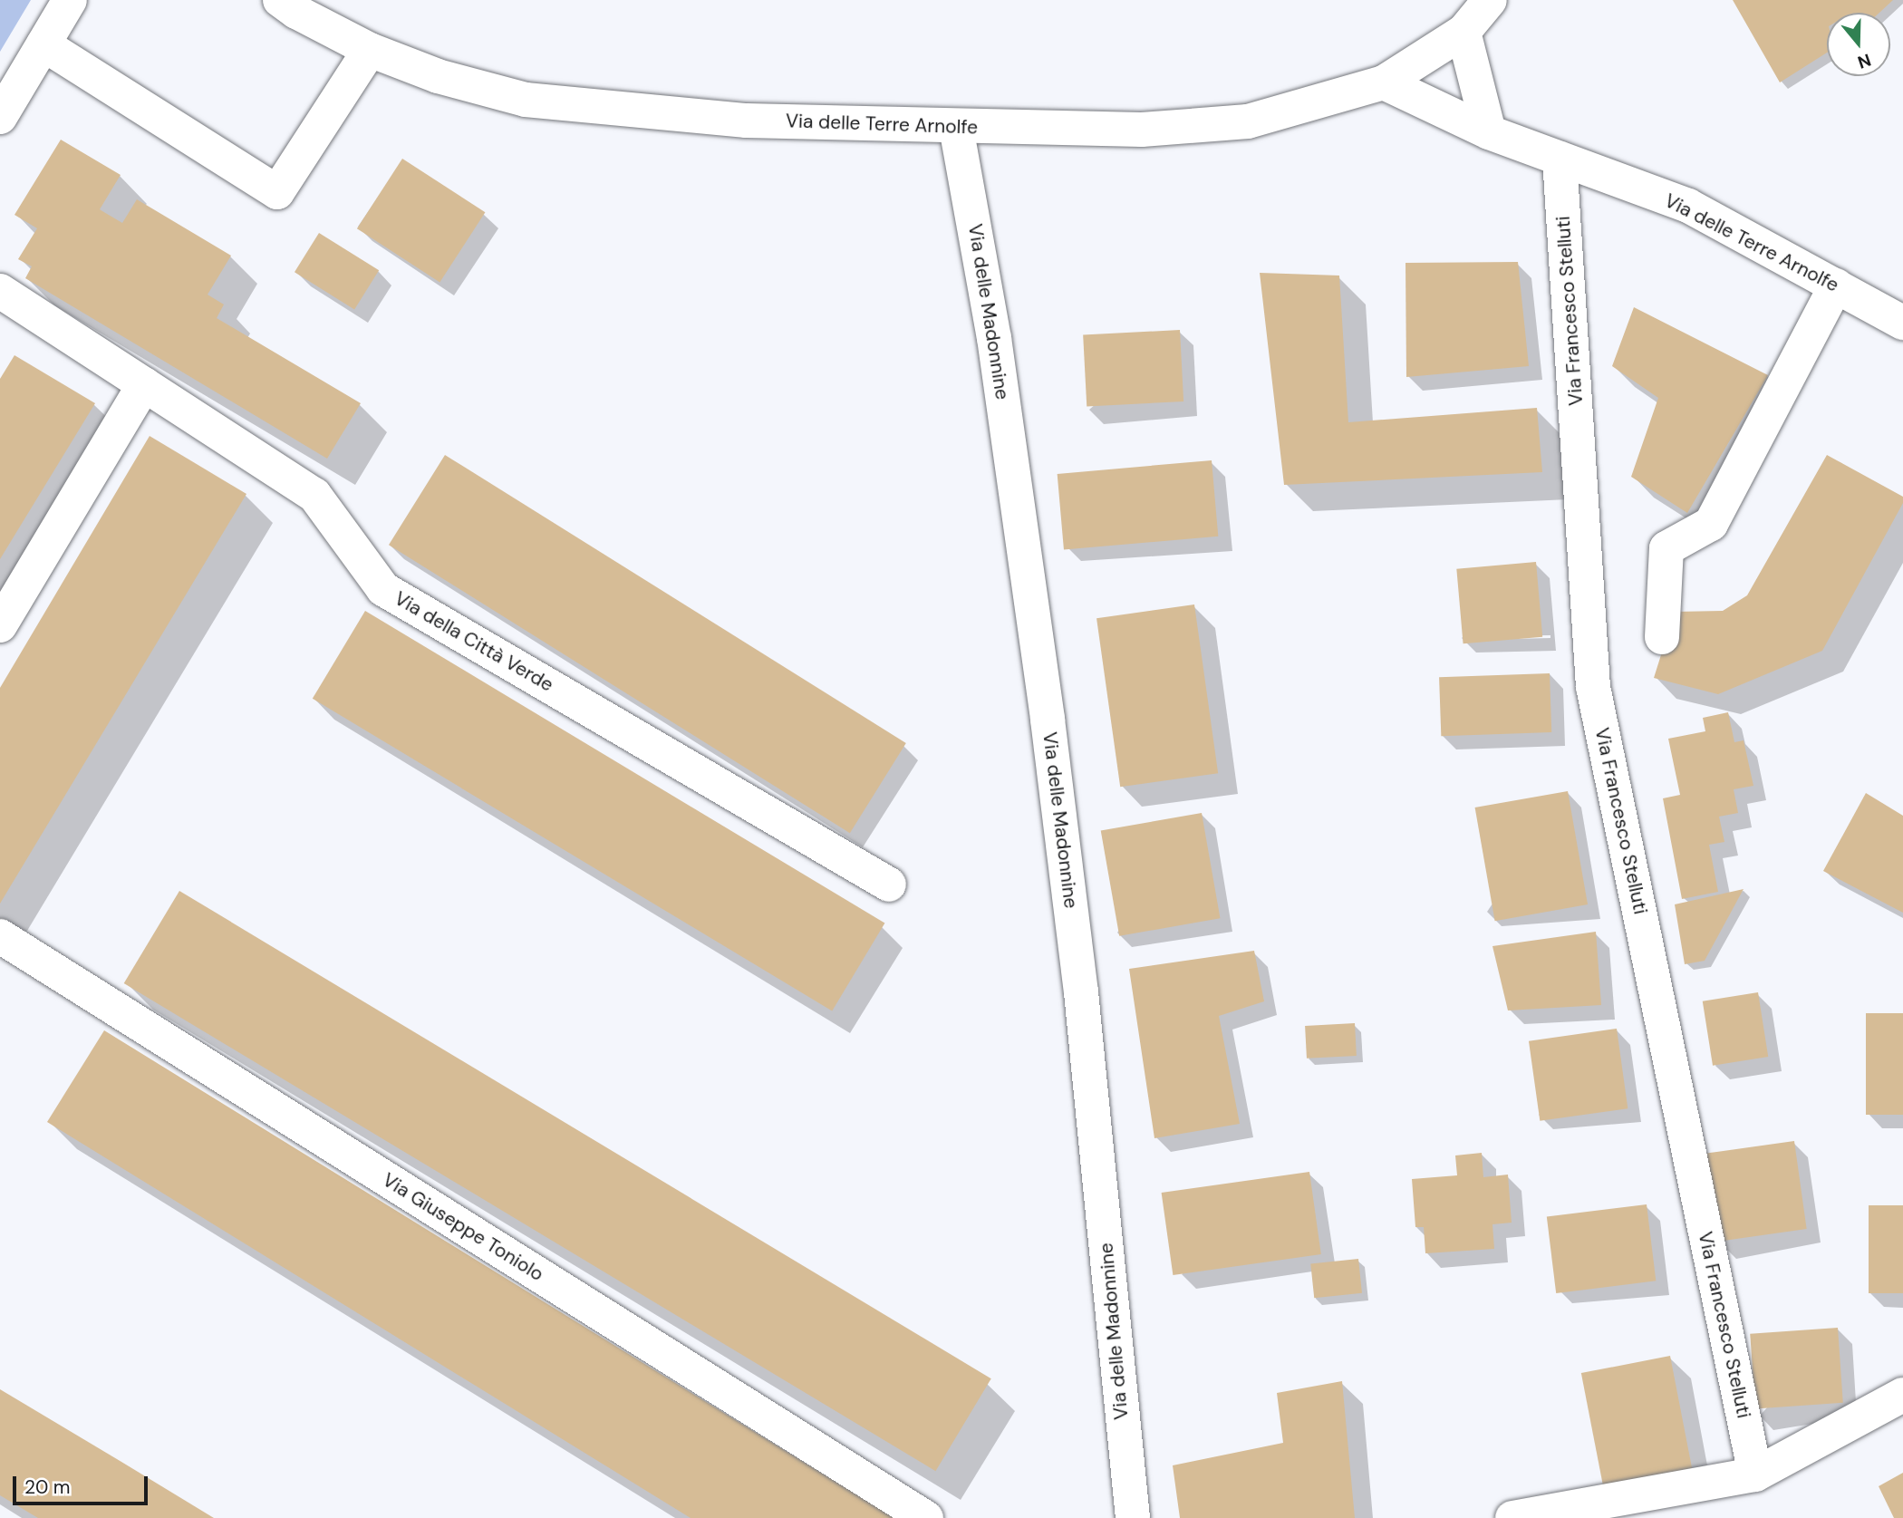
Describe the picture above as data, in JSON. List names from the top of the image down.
{
  "streets": {
    "street": [
      "Via delle Terre Arnolfe",
      "Via Francesco Stelluti",
      "Via delle Madonnine",
      "Via della Città Verde",
      "Via Giuseppe Toniolo"
    ]
  },
  "crossings": [
    ["Via delle Terre Arnolfe", "Via Francesco Stelluti"],
    ["Via delle Terre Arnolfe", "Via delle Madonnine"]
  ],
  "scale_bar": "20 m",
  "north": "bottom"
}
